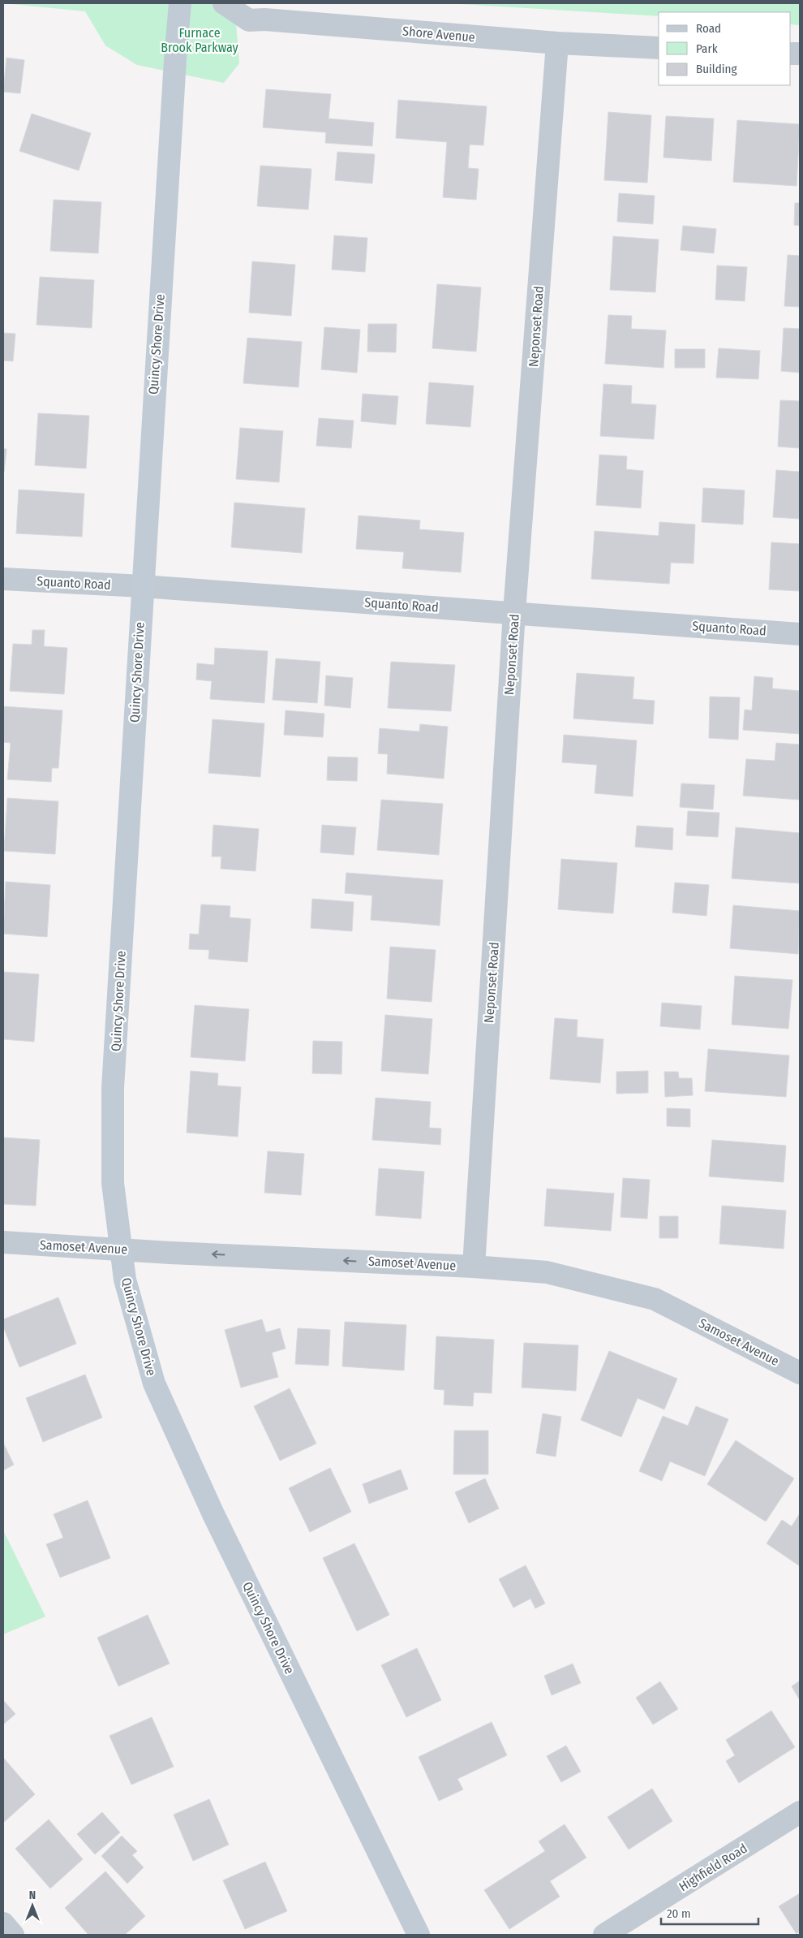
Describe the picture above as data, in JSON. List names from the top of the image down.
{
  "streets": {
    "main road": ["Quincy Shore Drive"],
    "street": [
      "Shore Avenue",
      "Neponset Road",
      "Squanto Road",
      "Samoset Avenue",
      "Highfield Road"
    ]
  },
  "crossings": [
    ["Shore Avenue", "Neponset Road"],
    ["Neponset Road", "Squanto Road"],
    ["Neponset Road", "Samoset Avenue"],
    ["Quincy Shore Drive", "Squanto Road"],
    ["Quincy Shore Drive", "Samoset Avenue"]
  ],
  "one_way": ["Samoset Avenue"],
  "parks": ["Furnace Brook Parkway"],
  "legend": ["Road", "Park", "Building"],
  "scale_bar": "20 m",
  "north": "top"
}
